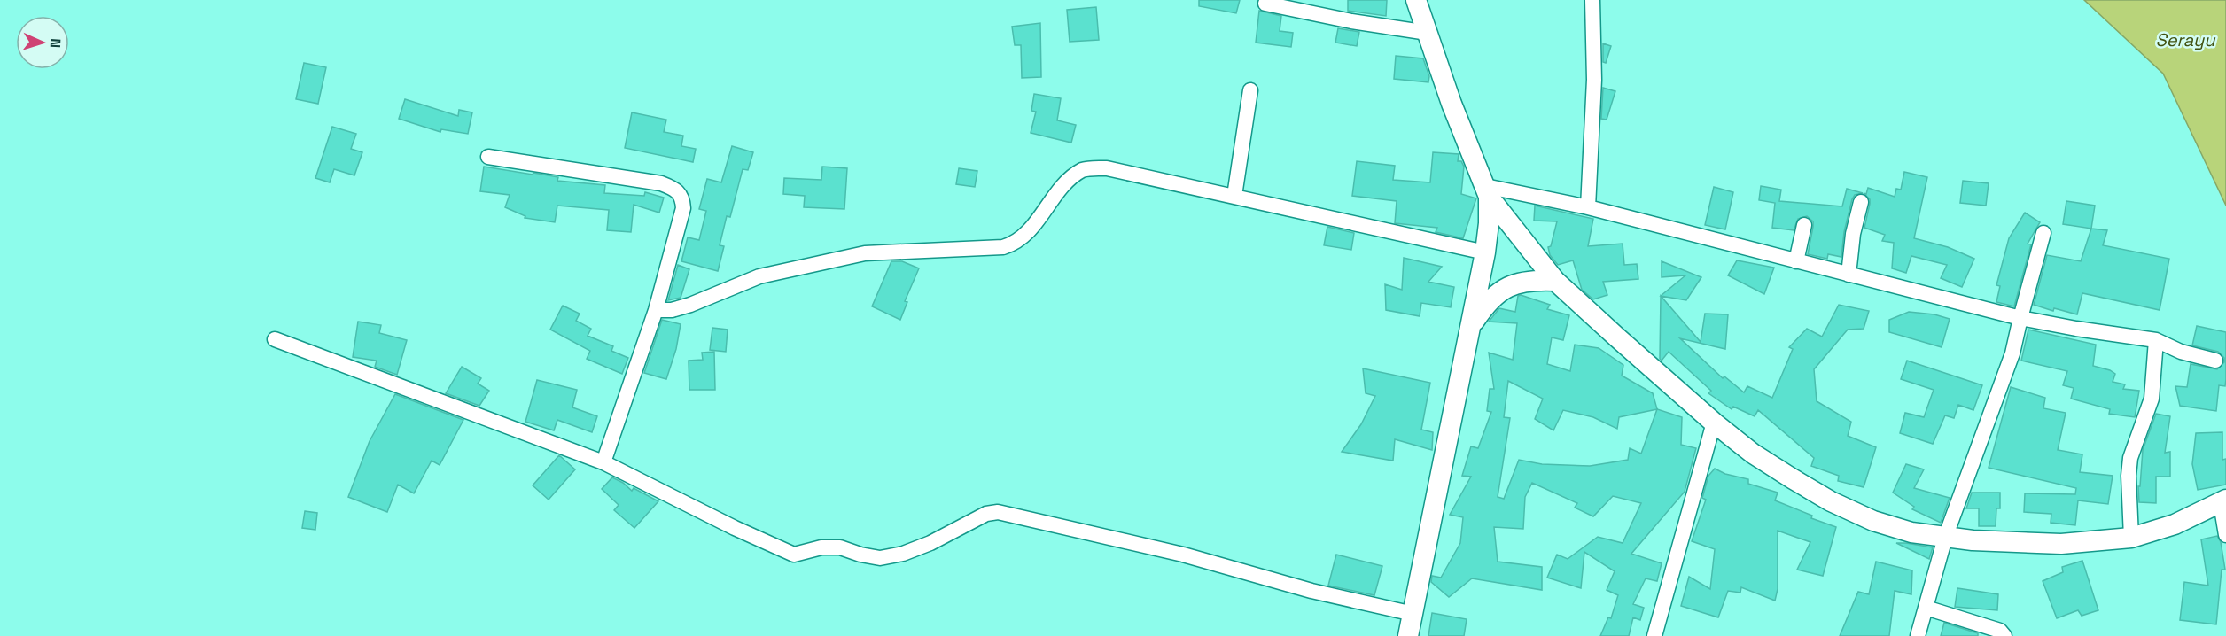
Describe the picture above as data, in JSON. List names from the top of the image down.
{
  "water": ["Serayu"],
  "north": "right"
}
